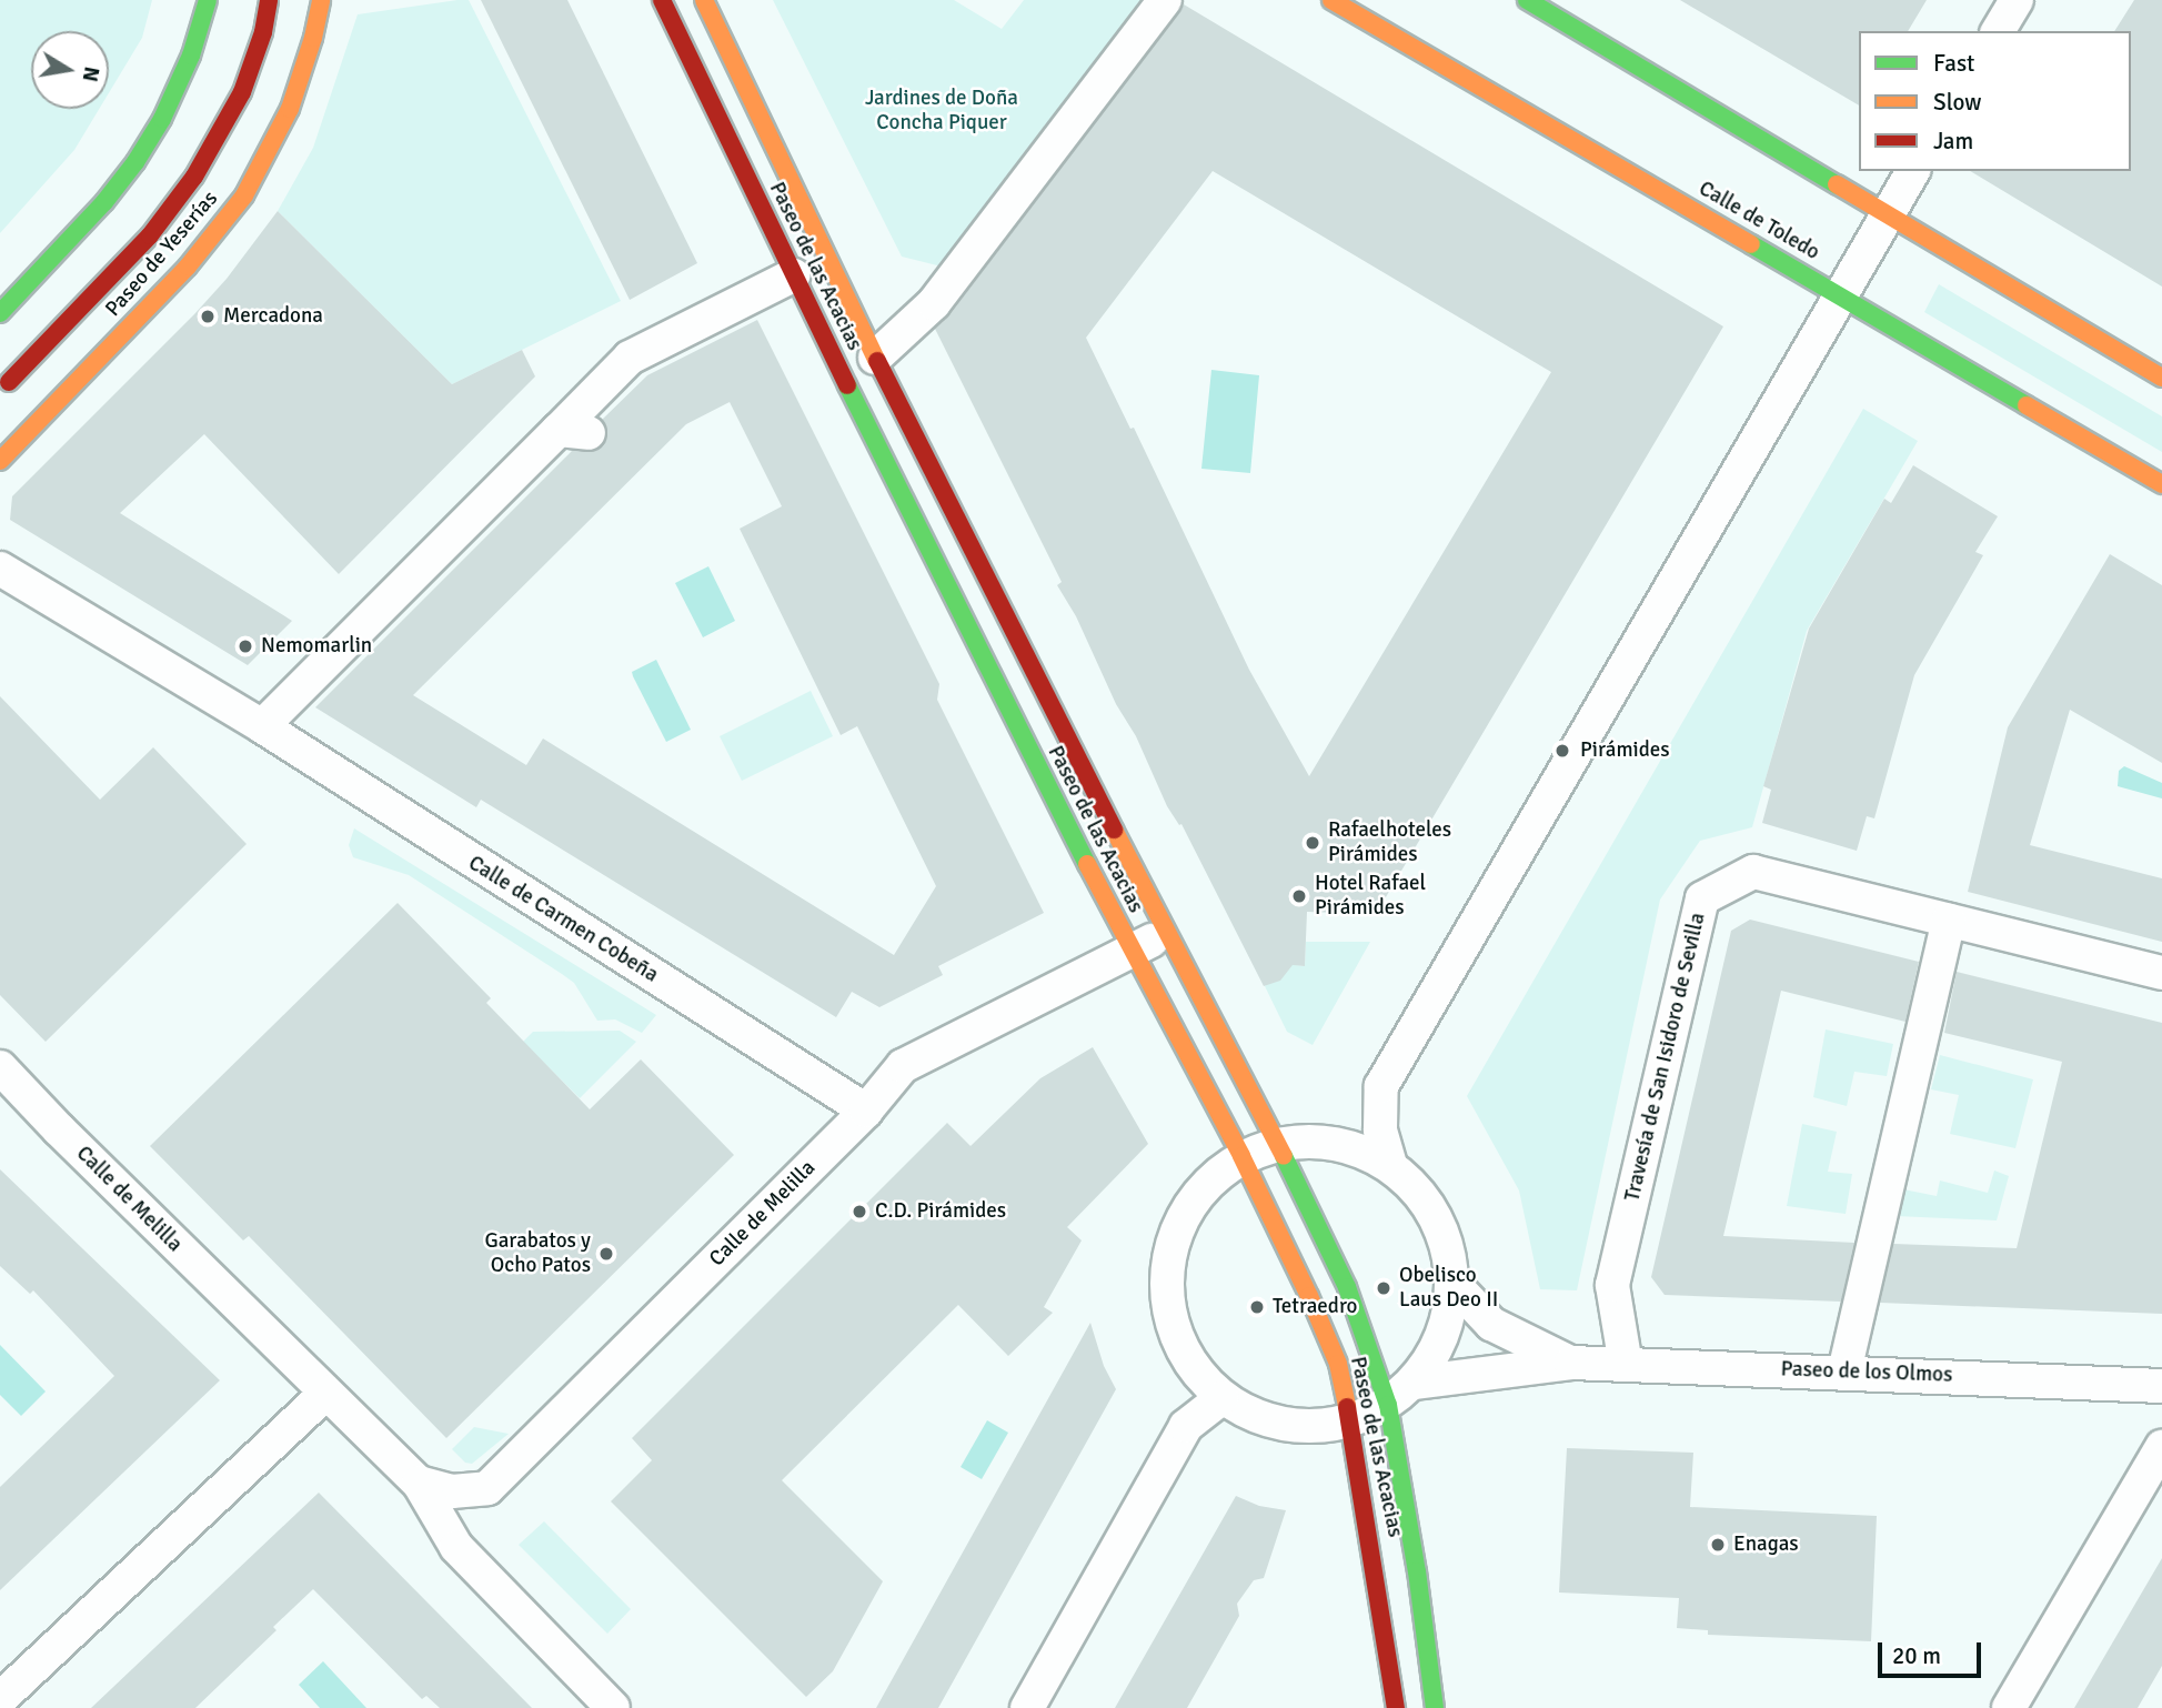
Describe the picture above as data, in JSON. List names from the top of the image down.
{
  "streets": {
    "main road": ["Calle de Toledo", "Paseo de Yeserías", "Paseo de las Acacias"],
    "street": [
      "Calle de Carmen Cobeña",
      "Travesía de San Isidoro de Sevilla",
      "Calle de Melilla",
      "Paseo de los Olmos"
    ]
  },
  "crossings": [
    ["Paseo de las Acacias", "Calle de Melilla"],
    ["Calle de Carmen Cobeña", "Calle de Melilla"],
    ["Travesía de San Isidoro de Sevilla", "Paseo de los Olmos"]
  ],
  "parks": ["Jardines de Doña Concha Piquer"],
  "places": [
    "Mercadona",
    "Nemomarlin",
    "Pirámides",
    "Rafaelhoteles Pirámides",
    "Hotel Rafael Pirámides",
    "C.D. Pirámides",
    "Garabatos y Ocho Patos",
    "Obelisco Laus Deo II",
    "Tetraedro",
    "Enagas"
  ],
  "legend": ["Fast", "Slow", "Jam"],
  "scale_bar": "20 m",
  "north": "right"
}
